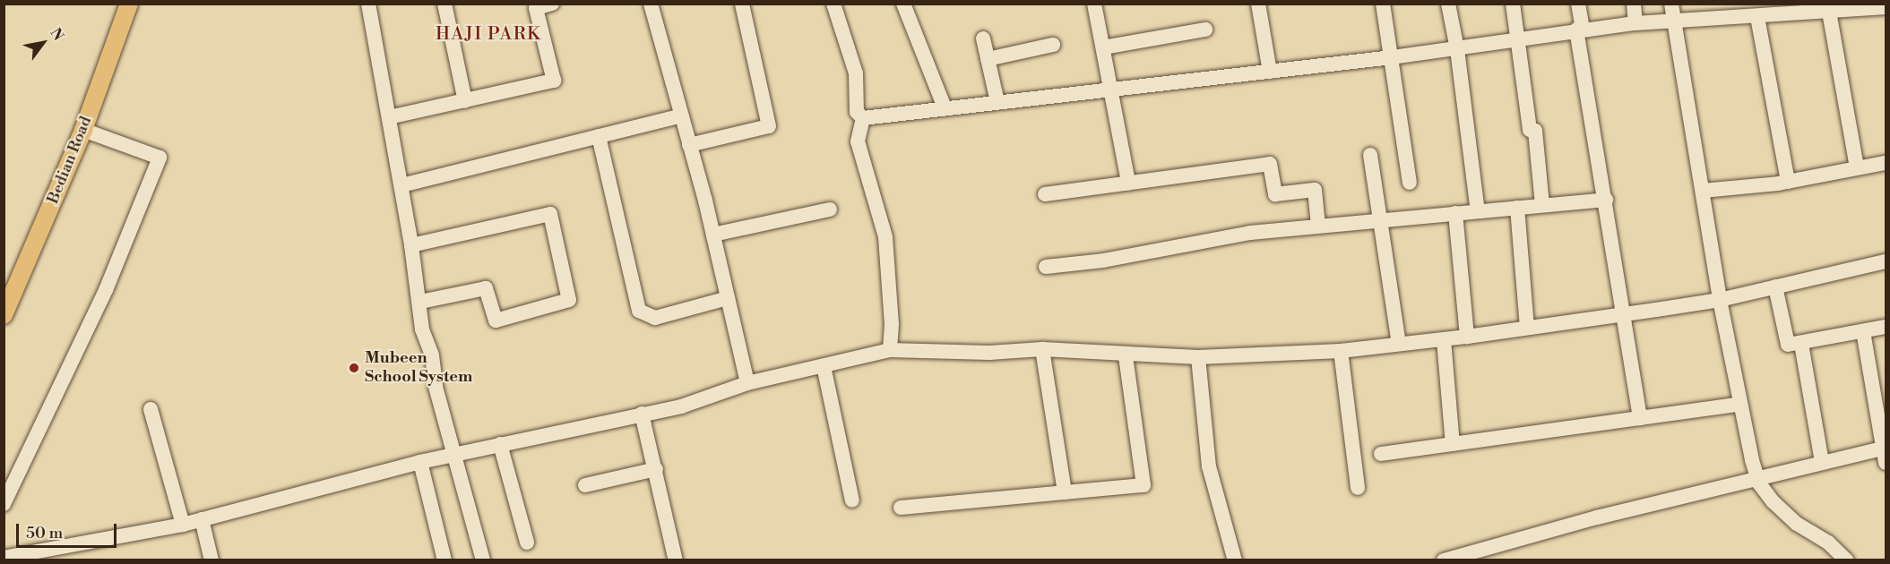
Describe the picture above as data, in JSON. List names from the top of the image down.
{
  "streets": {
    "main road": ["Bedian Road"]
  },
  "districts": ["HAJI PARK"],
  "places": ["Mubeen School System"],
  "scale_bar": "50 m",
  "north": "top right"
}
